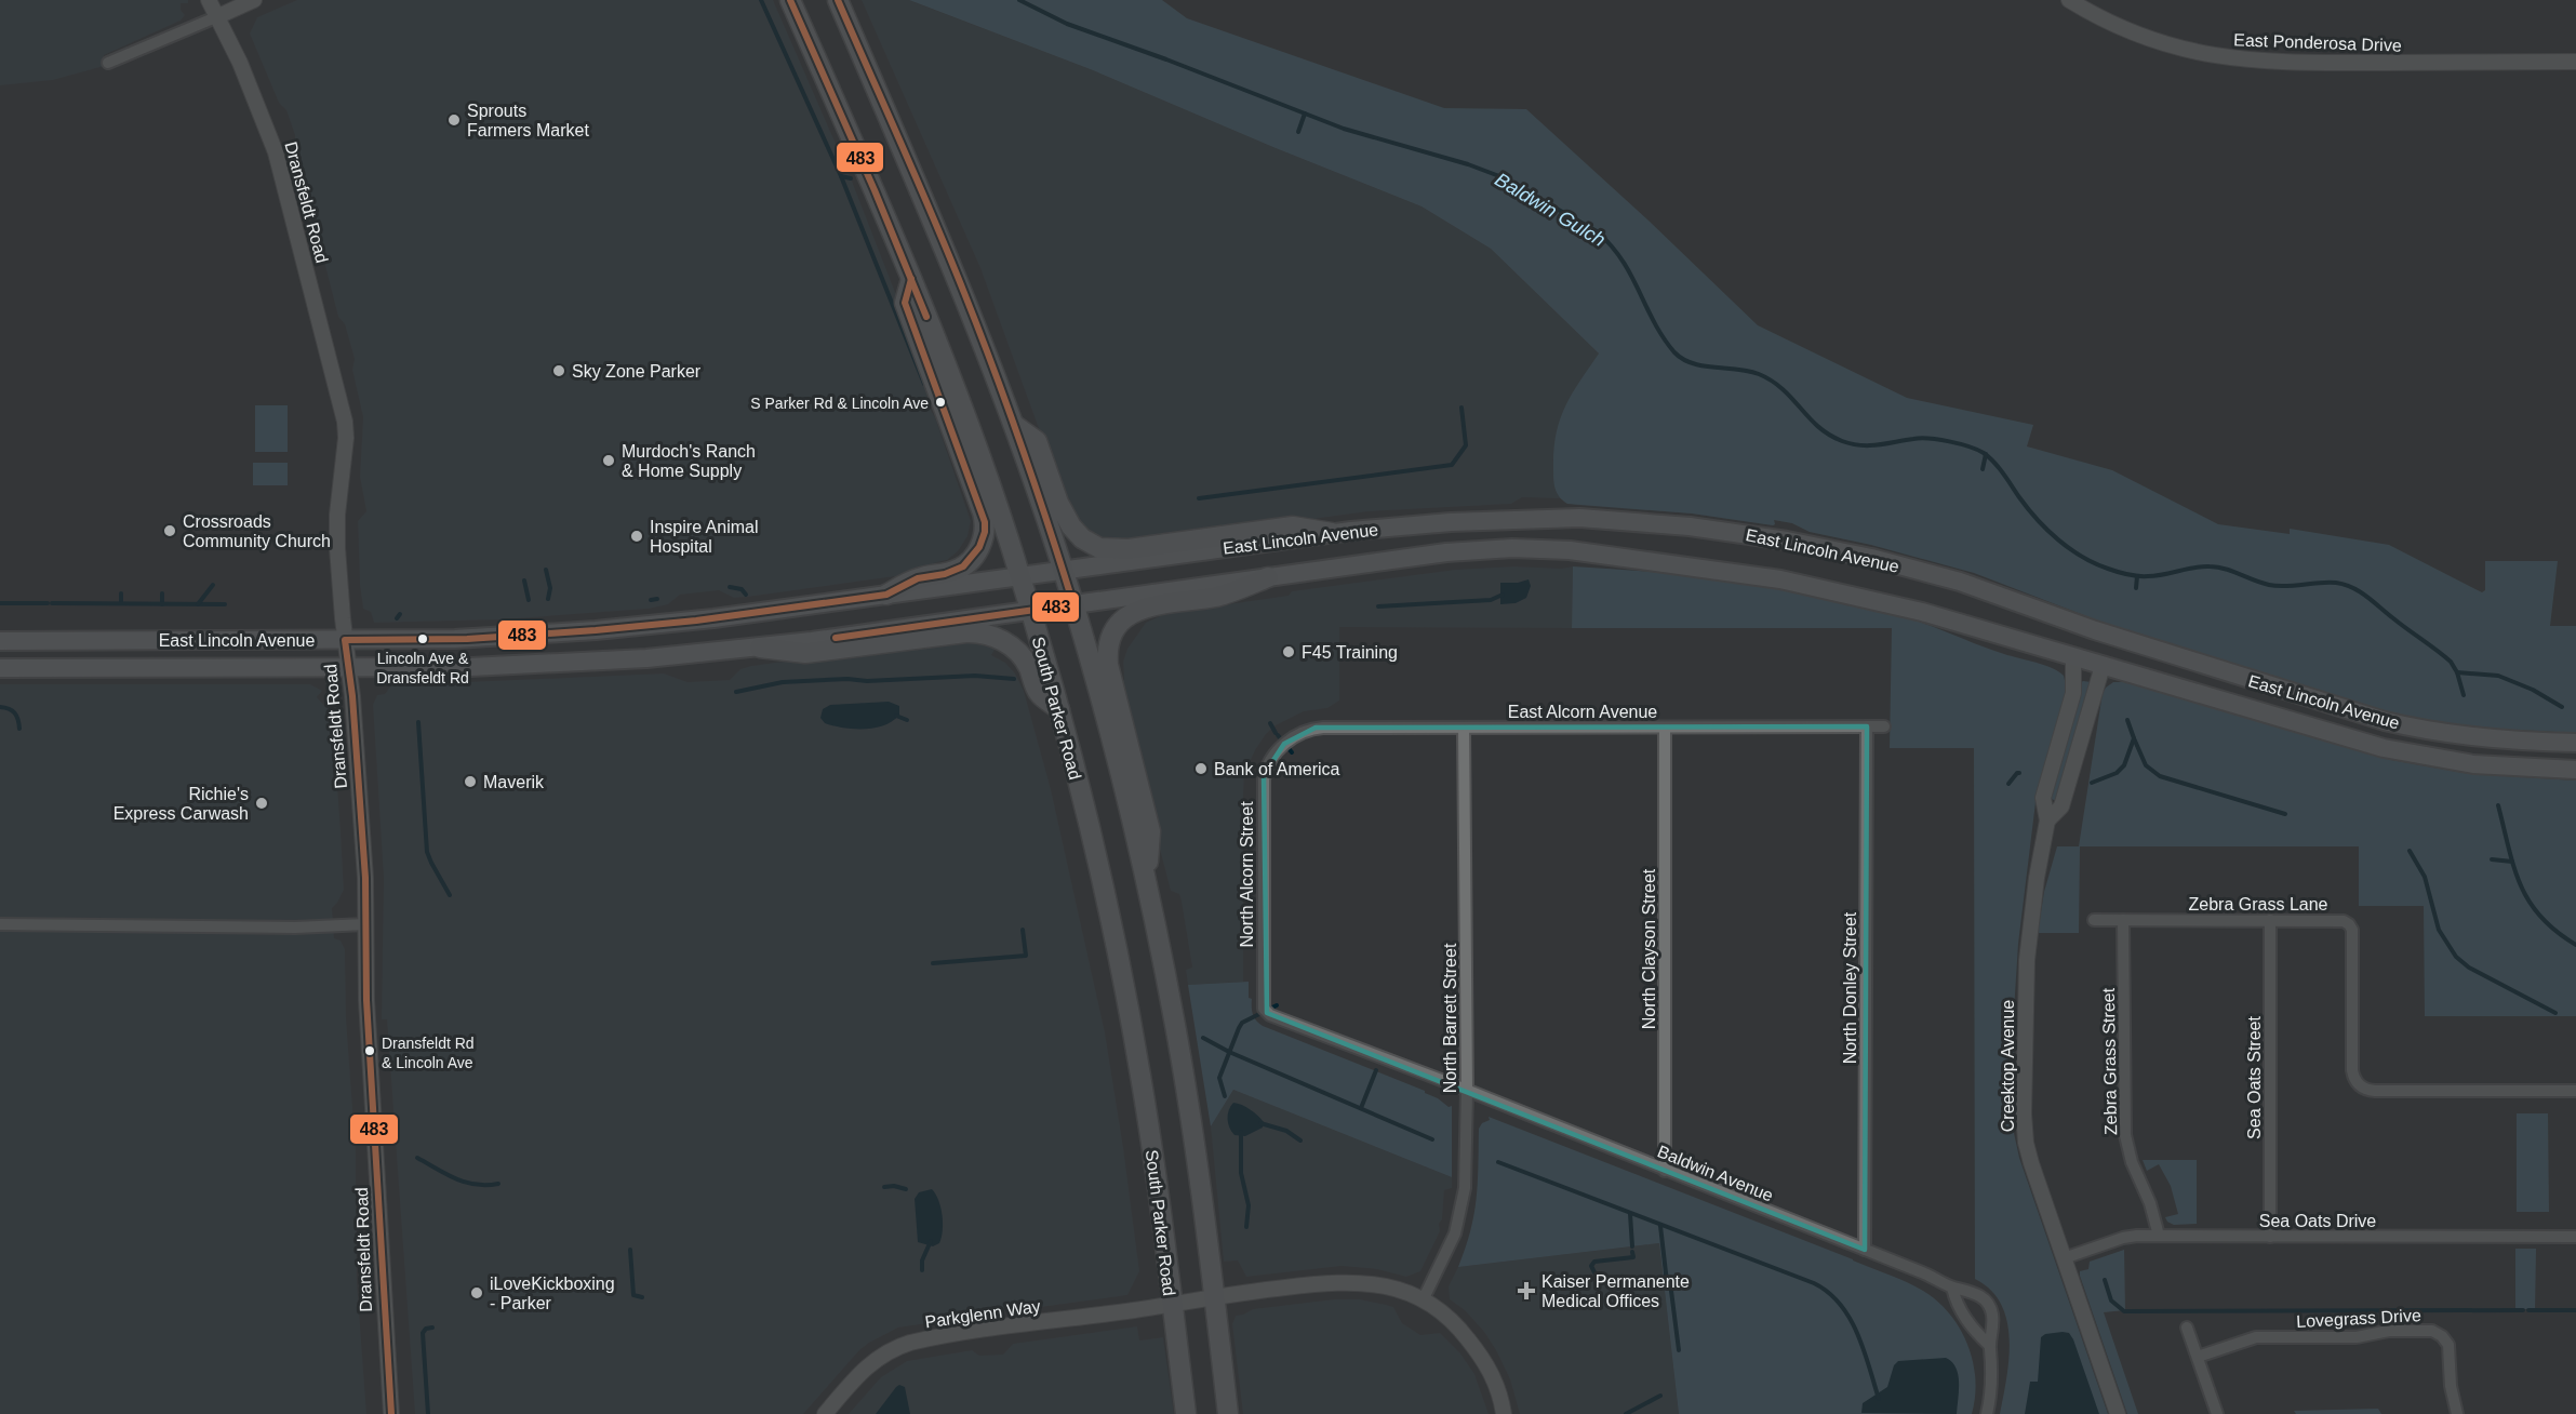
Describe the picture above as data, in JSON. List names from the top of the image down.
{
  "streets": {
    "highway": ["South Parker Road"],
    "main road": ["East Lincoln Avenue"],
    "street": [
      "East Ponderosa Drive",
      "Dransfeldt Road",
      "East Alcorn Avenue",
      "North Alcorn Street",
      "Zebra Grass Lane",
      "North Clayson Street",
      "North Donley Street",
      "North Barrett Street",
      "Zebra Grass Street",
      "Creektop Avenue",
      "Sea Oats Street",
      "Baldwin Avenue",
      "Sea Oats Drive",
      "Parkglenn Way",
      "Lovegrass Drive"
    ]
  },
  "crossings": [
    ["Dransfeldt Road", "East Lincoln Avenue"],
    ["East Lincoln Avenue", "South Parker Road"],
    ["East Lincoln Avenue", "Creektop Avenue"],
    ["South Parker Road", "Parkglenn Way"],
    ["East Alcorn Avenue", "North Alcorn Street"],
    ["East Alcorn Avenue", "North Clayson Street"],
    ["East Alcorn Avenue", "North Donley Street"],
    ["East Alcorn Avenue", "North Barrett Street"],
    ["North Alcorn Street", "Baldwin Avenue"],
    ["Zebra Grass Lane", "Zebra Grass Street"],
    ["Zebra Grass Lane", "Sea Oats Street"],
    ["North Clayson Street", "Baldwin Avenue"],
    ["North Donley Street", "Baldwin Avenue"],
    ["North Barrett Street", "Baldwin Avenue"],
    ["North Barrett Street", "Parkglenn Way"],
    ["Zebra Grass Street", "Sea Oats Drive"],
    ["Creektop Avenue", "Sea Oats Drive"],
    ["Sea Oats Street", "Sea Oats Drive"]
  ],
  "water": ["Baldwin Gulch"],
  "places": {
    "other": [
      "Sprouts Farmers Market",
      "Sky Zone Parker",
      "S Parker Rd & Lincoln Ave",
      "Murdoch's Ranch & Home Supply",
      "Crossroads Community Church",
      "Inspire Animal Hospital",
      "Lincoln Ave & Dransfeldt Rd",
      "F45 Training",
      "Bank of America",
      "Maverik",
      "Richie's Express Carwash",
      "Dransfeldt Rd & Lincoln Ave",
      "iLoveKickboxing - Parker"
    ],
    "health": ["Kaiser Permanente Medical Offices"]
  },
  "lines": ["transit line 483"]
}
